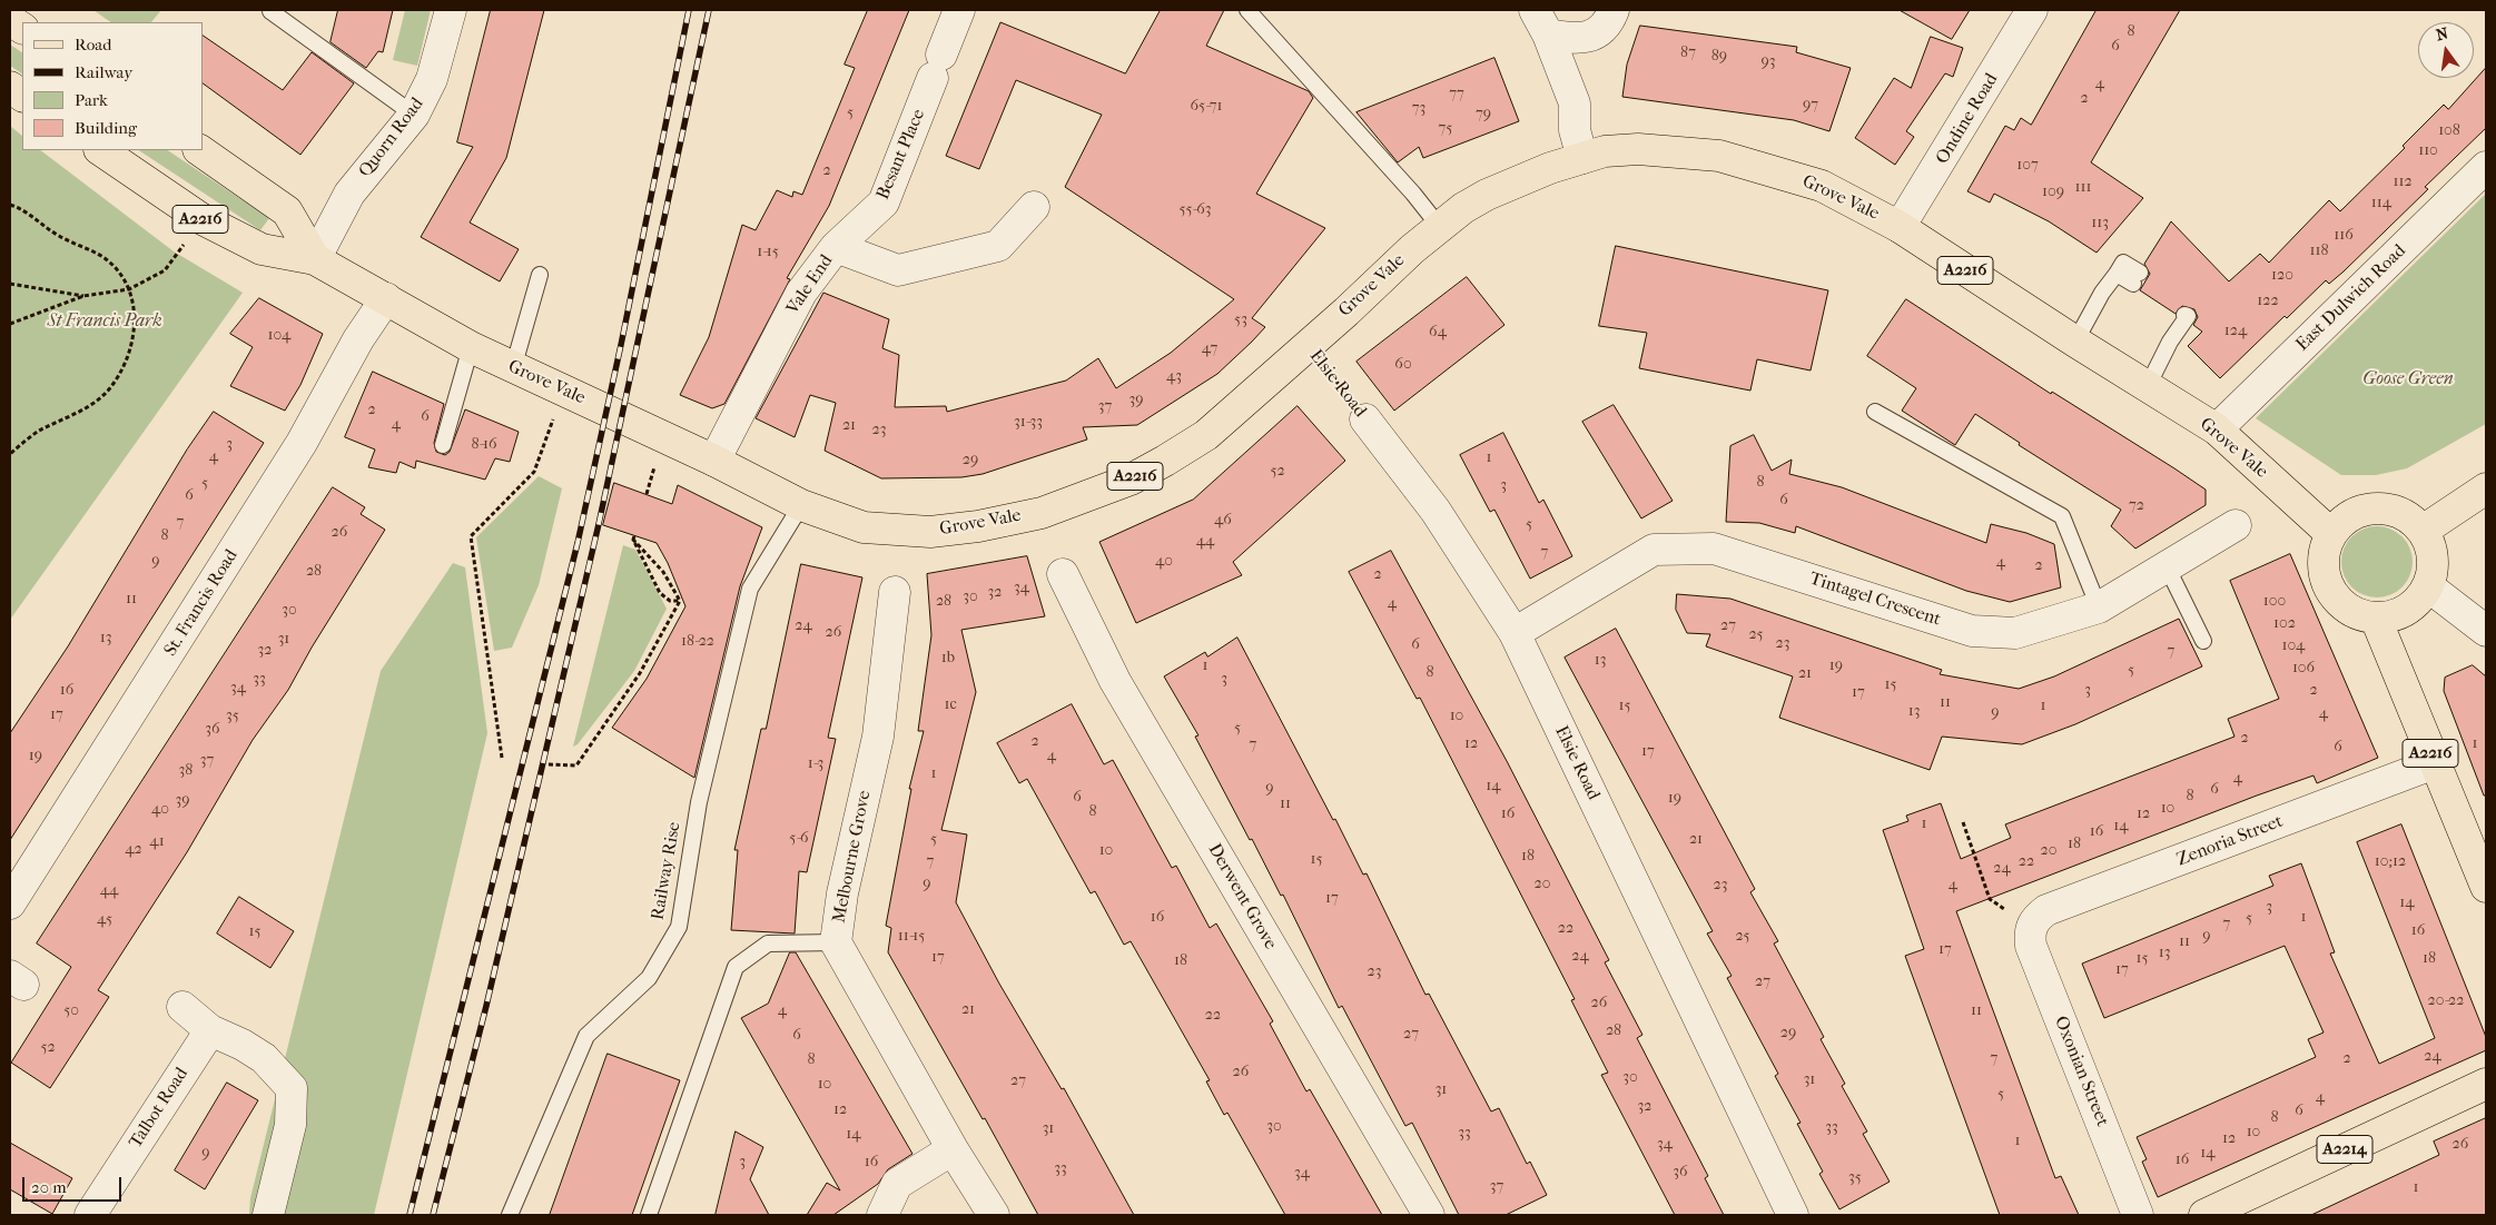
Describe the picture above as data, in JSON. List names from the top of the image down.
{
  "streets": {
    "main road": ["Grove Vale", "A2216", "A2214"],
    "street": [
      "Ondine Road",
      "Quorn Road",
      "Besant Place",
      "Vale End",
      "East Dulwich Road",
      "Elsie Road",
      "Tintagel Crescent",
      "St. Francis Road",
      "Zenoria Street",
      "Melbourne Grove",
      "Derwent Grove",
      "Oxonian Street",
      "Talbot Road"
    ],
    "lane": ["Railway Rise"]
  },
  "crossings": [
    ["Ondine Road", "Grove Vale"],
    ["Quorn Road", "A2216"],
    ["Besant Place", "Vale End"],
    ["Grove Vale", "A2216"],
    ["Grove Vale", "Vale End"],
    ["Grove Vale", "East Dulwich Road"],
    ["Grove Vale", "Elsie Road"],
    ["Grove Vale", "St. Francis Road"],
    ["Grove Vale", "Railway Rise"],
    ["A2216", "St. Francis Road"],
    ["A2216", "Zenoria Street"],
    ["Elsie Road", "Tintagel Crescent"],
    ["Zenoria Street", "Oxonian Street"]
  ],
  "parks": ["St Francis Park", "Goose Green"],
  "house_numbers": [
    "8",
    "6",
    "87",
    "89",
    "93",
    "4",
    "77",
    "2",
    "97",
    "65-71",
    "73",
    "5",
    "79",
    "75",
    "108",
    "110",
    "107",
    "2",
    "112",
    "111",
    "109",
    "114",
    "55-63",
    "113",
    "116",
    "118",
    "1-15",
    "120",
    "122",
    "53",
    "124",
    "64",
    "104",
    "47",
    "60",
    "43",
    "39",
    "37",
    "2",
    "6",
    "31-33",
    "4",
    "21",
    "23",
    "3",
    "8-16",
    "4",
    "1",
    "29",
    "52",
    "8",
    "5",
    "3",
    "6",
    "6",
    "72",
    "46",
    "7",
    "5",
    "26",
    "8",
    "44",
    "7",
    "9",
    "40",
    "4",
    "2",
    "28",
    "2",
    "34",
    "32",
    "30",
    "11",
    "28",
    "100",
    "4",
    "30",
    "102",
    "24",
    "27",
    "26",
    "25",
    "13",
    "31",
    "18-22",
    "23",
    "6",
    "104",
    "32",
    "7",
    "1b",
    "13",
    "1",
    "19",
    "106",
    "5",
    "8",
    "21",
    "33",
    "3",
    "15",
    "34",
    "16",
    "3",
    "2",
    "17",
    "11",
    "1c",
    "15",
    "1",
    "13",
    "9",
    "4",
    "17",
    "35",
    "10",
    "5",
    "36",
    "2",
    "2",
    "12",
    "1",
    "7",
    "6",
    "17",
    "19",
    "4",
    "37",
    "1-3",
    "38",
    "1",
    "4",
    "14",
    "9",
    "6",
    "8",
    "6",
    "19",
    "39",
    "11",
    "10",
    "40",
    "8",
    "16",
    "12",
    "1",
    "14",
    "16",
    "5-6",
    "5",
    "21",
    "41",
    "18",
    "42",
    "10",
    "20",
    "18",
    "15",
    "7",
    "22",
    "10;12",
    "24",
    "9",
    "20",
    "23",
    "4",
    "44",
    "17",
    "14",
    "3",
    "16",
    "1",
    "5",
    "45",
    "7",
    "22",
    "16",
    "15",
    "11-15",
    "25",
    "9",
    "11",
    "17",
    "13",
    "24",
    "17",
    "15",
    "18",
    "18",
    "17",
    "23",
    "27",
    "20-22",
    "26",
    "21",
    "50",
    "4",
    "11",
    "22",
    "28",
    "29",
    "27",
    "6",
    "52",
    "24",
    "7",
    "2",
    "8",
    "26",
    "30",
    "31",
    "27",
    "10",
    "31",
    "5",
    "4",
    "32",
    "12",
    "6",
    "8",
    "30",
    "33",
    "31",
    "10",
    "33",
    "14",
    "12",
    "1",
    "34",
    "26",
    "9",
    "14",
    "16",
    "3",
    "16",
    "33",
    "36",
    "34",
    "35",
    "37",
    "1"
  ],
  "legend": [
    "Road",
    "Railway",
    "Park",
    "Building"
  ],
  "scale_bar": "20 m",
  "north": "top"
}
